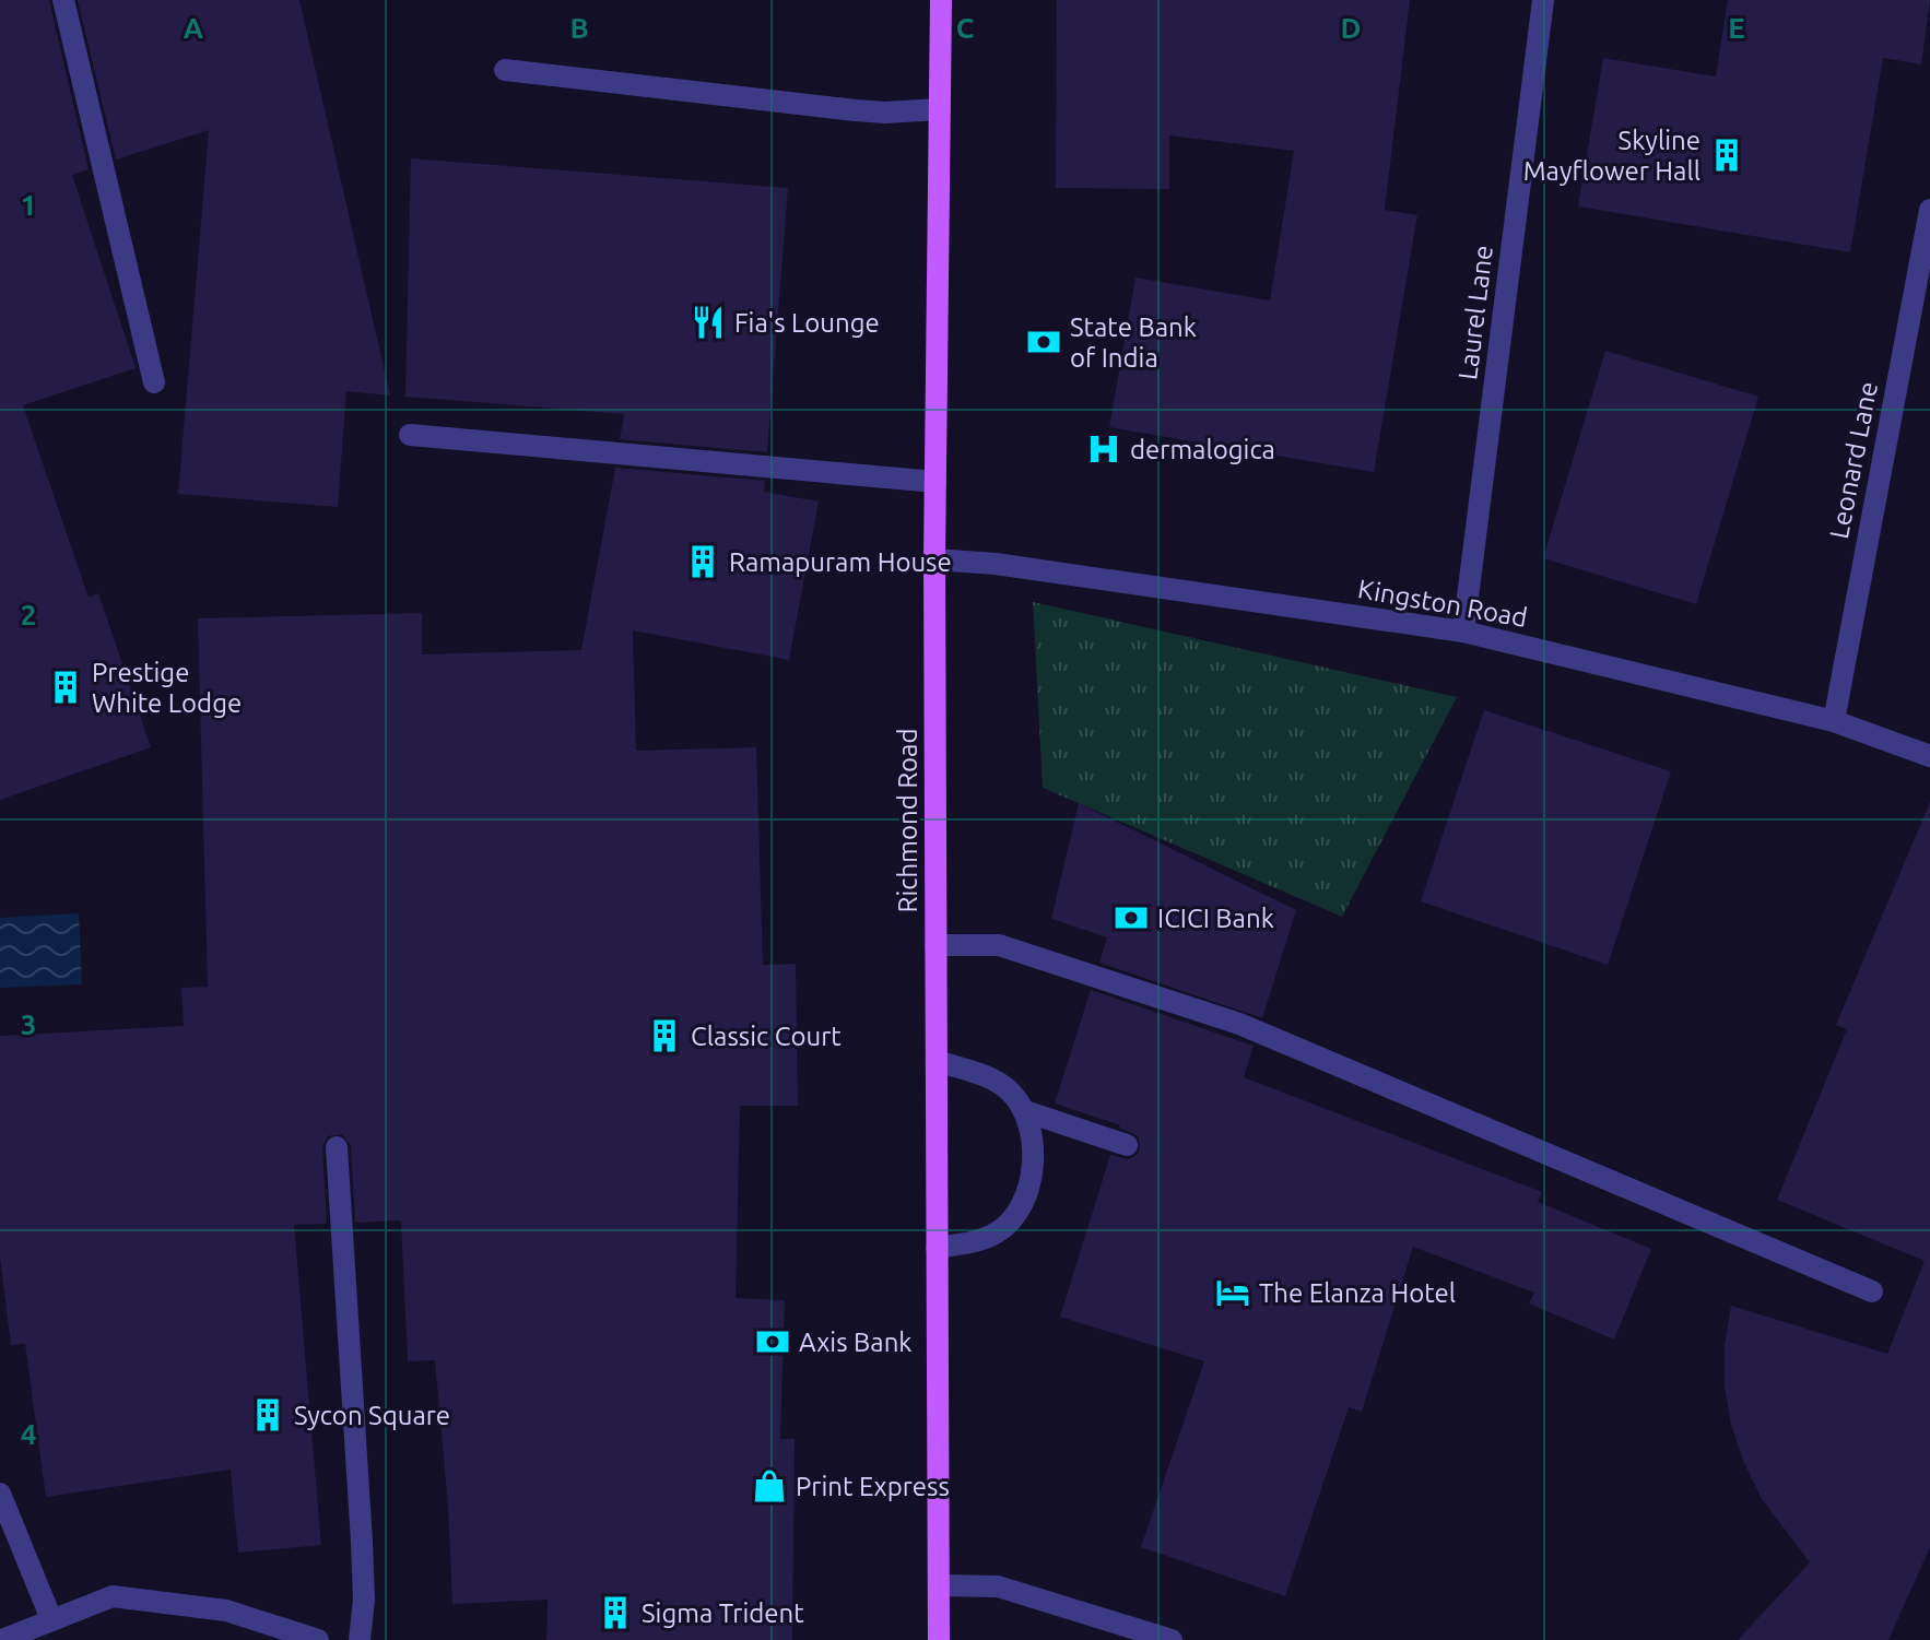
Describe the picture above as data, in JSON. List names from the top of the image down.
{
  "streets": {
    "main road": ["Richmond Road"],
    "street": ["Laurel Lane", "Leonard Lane", "Kingston Road"]
  },
  "crossings": [
    ["Laurel Lane", "Kingston Road"],
    ["Leonard Lane", "Kingston Road"],
    ["Kingston Road", "Richmond Road"]
  ],
  "places": {
    "building": [
      "Skyline Mayflower Hall",
      "Ramapuram House",
      "Prestige White Lodge",
      "Classic Court",
      "Sycon Square",
      "Sigma Trident"
    ],
    "restaurant": ["Fia's Lounge"],
    "bank": ["State Bank of India", "ICICI Bank", "Axis Bank"],
    "hospital": ["dermalogica"],
    "hotel": ["The Elanza Hotel"],
    "shop": ["Print Express"]
  },
  "grid": {
    "columns": [
      "A",
      "B",
      "C",
      "D",
      "E"
    ],
    "rows": [
      "1",
      "2",
      "3",
      "4"
    ]
  }
}
